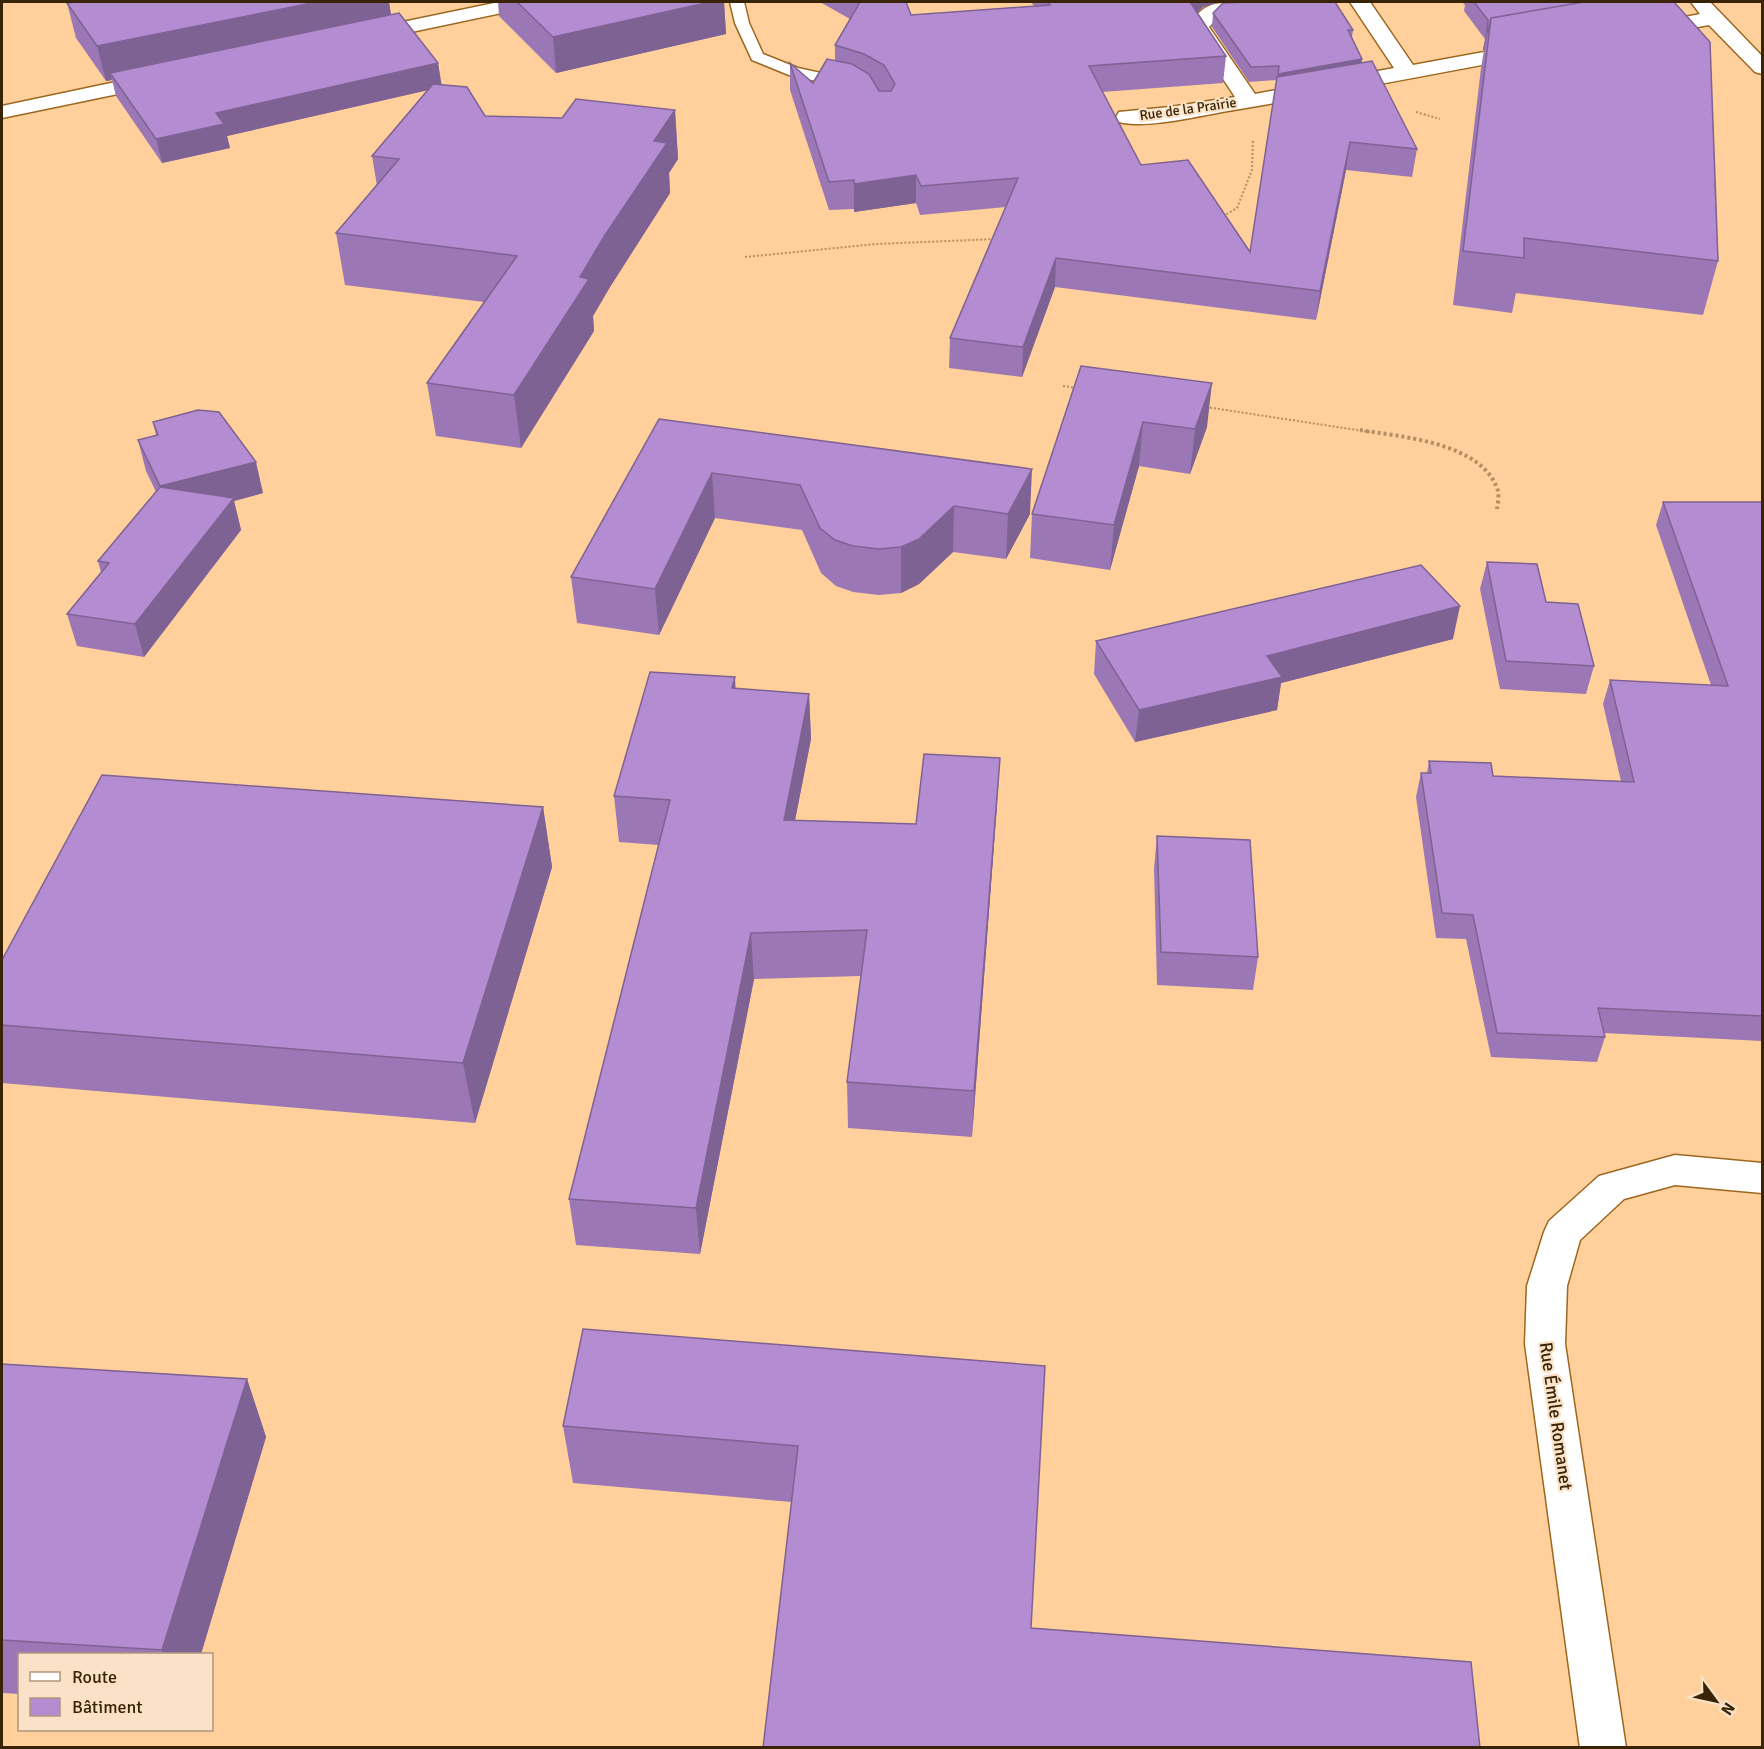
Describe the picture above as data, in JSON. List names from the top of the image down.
{
  "streets": {
    "street": ["Rue de la Prairie", "Rue Émile Romanet"]
  },
  "legend": ["Route", "Bâtiment"],
  "north": "bottom right"
}
